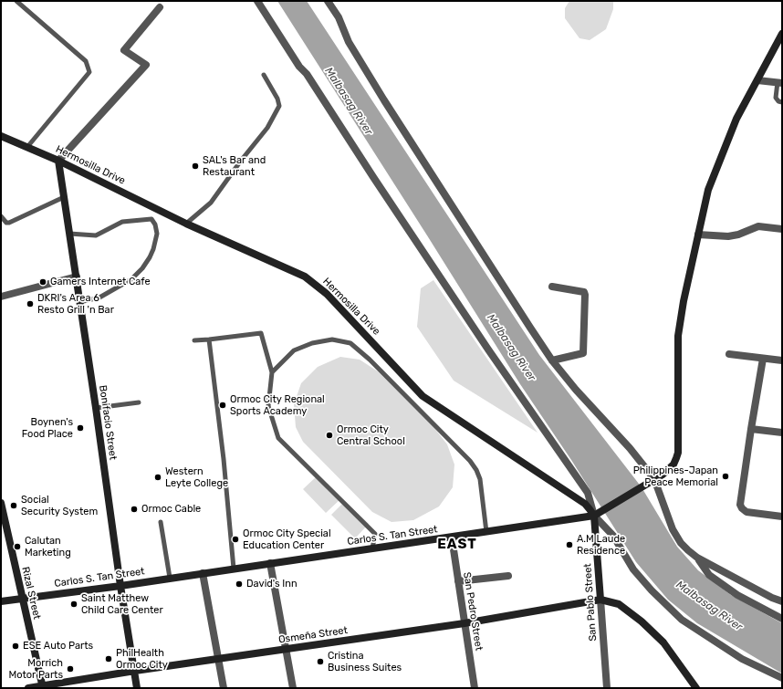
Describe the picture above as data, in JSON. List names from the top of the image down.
{
  "streets": {
    "street": [
      "Hermosilla Drive",
      "Bonifacio Street",
      "Carlos S. Tan Street",
      "Rizal Street",
      "San Pablo Street",
      "San Pedro Street",
      "Osmeña Street"
    ]
  },
  "crossings": [
    ["Hermosilla Drive", "Bonifacio Street"],
    ["Hermosilla Drive", "Carlos S. Tan Street"],
    ["Hermosilla Drive", "San Pablo Street"],
    ["Bonifacio Street", "Carlos S. Tan Street"],
    ["Bonifacio Street", "Osmeña Street"],
    ["Carlos S. Tan Street", "Rizal Street"],
    ["Carlos S. Tan Street", "San Pablo Street"],
    ["Carlos S. Tan Street", "San Pedro Street"],
    ["Rizal Street", "Osmeña Street"],
    ["San Pablo Street", "Osmeña Street"],
    ["San Pedro Street", "Osmeña Street"]
  ],
  "districts": ["EAST"],
  "water": ["Malbasag River"],
  "places": [
    "SAL's Bar and Restaurant",
    "Gamers Internet Cafe",
    "DKRI's Area 6 Resto Grill 'n Bar",
    "Ormoc City Regional Sports Academy",
    "Boynen's Food Place",
    "Ormoc City Central School",
    "Philippines-Japan Peace Memorial",
    "Western Leyte College",
    "Social Security System",
    "Ormoc Cable",
    "Ormoc City Special Education Center",
    "A.M Laude Residence",
    "Calutan Marketing",
    "David's Inn",
    "Saint Matthew Child Care Center",
    "ESE Auto Parts",
    "PhilHealth Ormoc City",
    "Cristina Business Suites",
    "Morrich Motor Parts"
  ]
}
